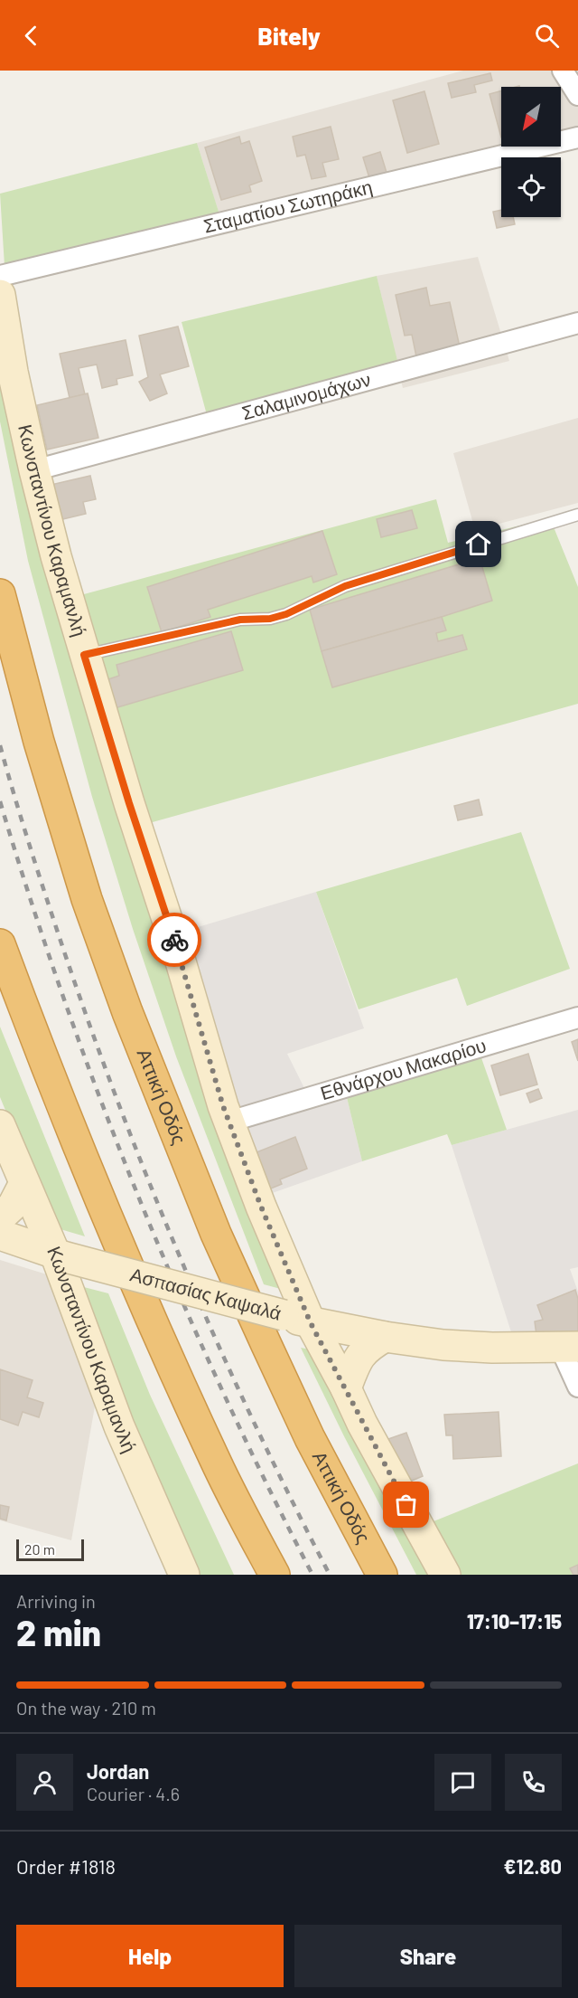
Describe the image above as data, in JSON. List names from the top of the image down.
{
  "streets": {
    "highway": ["Αττική Οδός"],
    "street": [
      "Σταματίου Σωτηράκη",
      "Σαλαμινομάχων",
      "Κωνσταντίνου Καραμανλή",
      "Εθνάρχου Μακαρίου",
      "Ασπασίας Καψαλά"
    ]
  },
  "crossings": [
    ["Σαλαμινομάχων", "Κωνσταντίνου Καραμανλή"],
    ["Κωνσταντίνου Καραμανλή", "Εθνάρχου Μακαρίου"],
    ["Κωνσταντίνου Καραμανλή", "Ασπασίας Καψαλά"]
  ],
  "scale_bar": "20 m",
  "north": "bottom left",
  "page": {
    "header": "Bitely",
    "scale": "20 m",
    "heading": ["2 min", "Arriving in", "17:10–17:15"],
    "panel": [
      "Jordan",
      "Courier · 4.6",
      "Order #1818",
      "€12.80"
    ],
    "bar": "On the way · 210 m",
    "buttons": ["Help", "Share"]
  }
}
